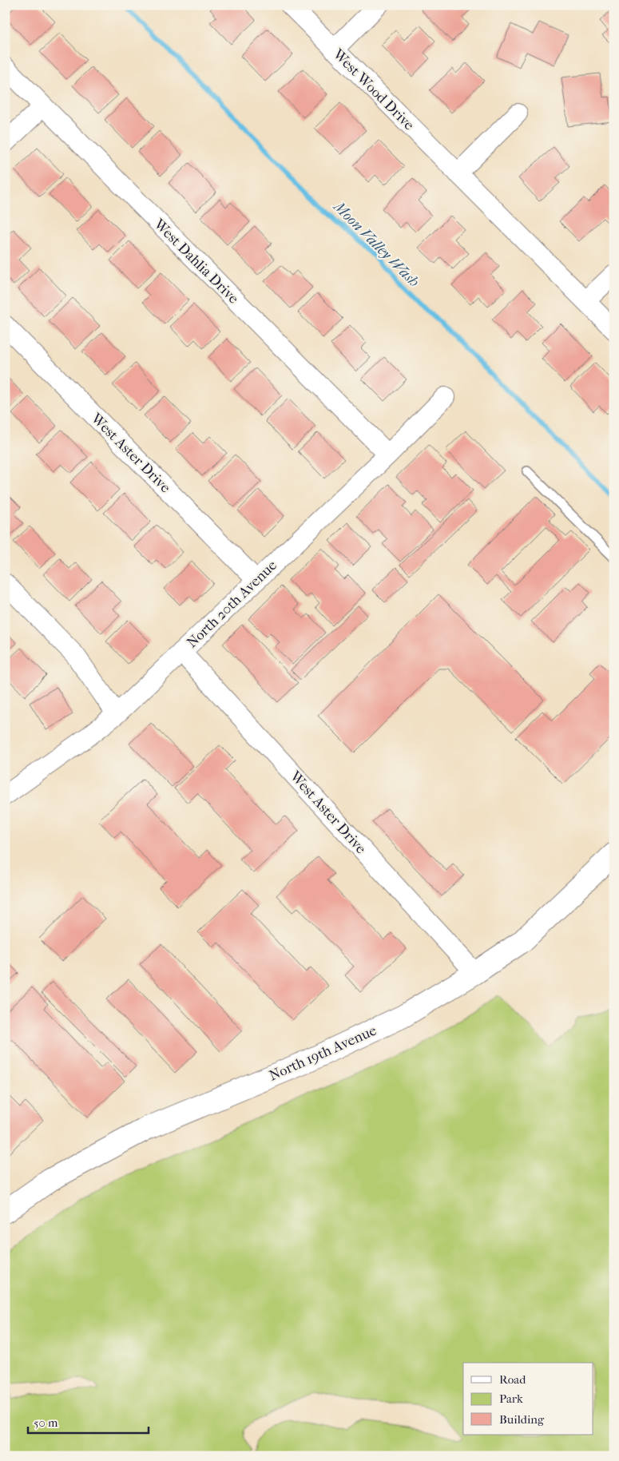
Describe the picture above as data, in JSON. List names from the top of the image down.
{
  "streets": {
    "main road": ["North 19th Avenue"],
    "street": [
      "West Wood Drive",
      "West Dahlia Drive",
      "West Aster Drive",
      "North 20th Avenue"
    ]
  },
  "crossings": [
    ["West Dahlia Drive", "North 20th Avenue"],
    ["West Aster Drive", "North 20th Avenue"],
    ["West Aster Drive", "North 19th Avenue"]
  ],
  "water": ["Moon Valley Wash"],
  "legend": ["Road", "Park", "Building"],
  "scale_bar": "50 m"
}
